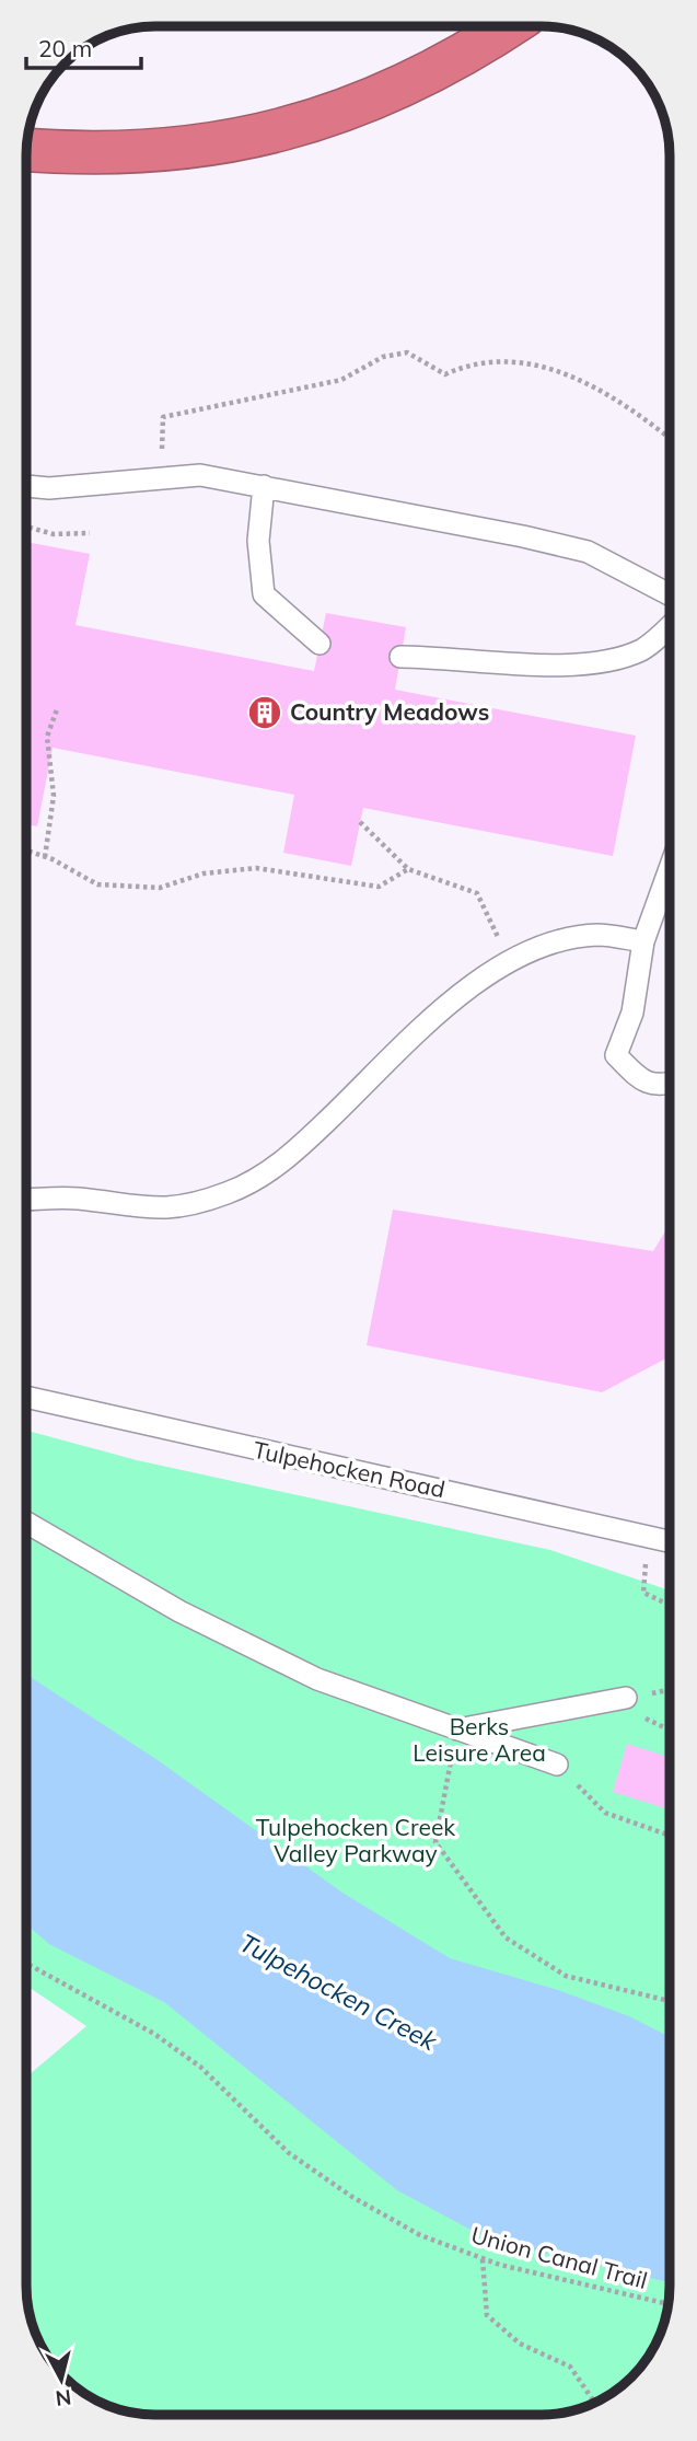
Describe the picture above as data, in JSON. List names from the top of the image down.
{
  "streets": {
    "lane": ["Tulpehocken Road"],
    "path": ["Union Canal Trail"]
  },
  "water": ["Tulpehocken Creek"],
  "parks": ["Berks Leisure Area", "Tulpehocken Creek Valley Parkway"],
  "places": {
    "building": ["Country Meadows"]
  },
  "scale_bar": "20 m",
  "north": "bottom"
}
